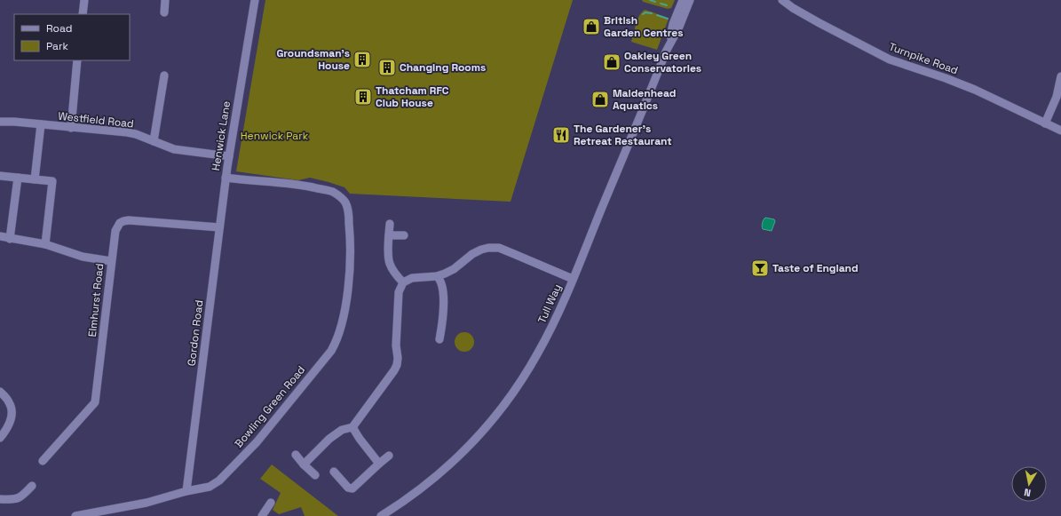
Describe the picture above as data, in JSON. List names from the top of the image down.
{
  "streets": {
    "street": [
      "Turnpike Road",
      "Westfield Road",
      "Henwick Lane",
      "Elmhurst Road",
      "Tull Way",
      "Gordon Road",
      "Bowling Green Road"
    ]
  },
  "crossings": [
    ["Westfield Road", "Henwick Lane"],
    ["Henwick Lane", "Gordon Road"],
    ["Henwick Lane", "Bowling Green Road"],
    ["Elmhurst Road", "Gordon Road"],
    ["Gordon Road", "Bowling Green Road"]
  ],
  "parks": ["Henwick Park"],
  "places": {
    "shop": ["British Garden Centres", "Oakley Green Conservatories", "Maidenhead Aquatics"],
    "building": ["Groundsman's House", "Changing Rooms", "Thatcham RFC Club House"],
    "restaurant": ["The Gardener's Retreat Restaurant"],
    "bar": ["Taste of England"]
  },
  "legend": ["Road", "Park"],
  "north": "bottom"
}
